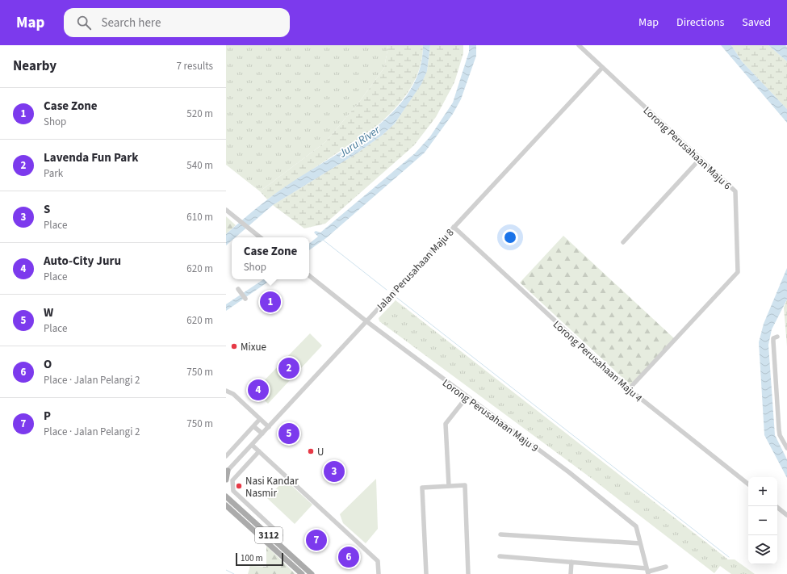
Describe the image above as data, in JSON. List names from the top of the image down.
{
  "streets": {
    "main road": ["3112"],
    "street": [
      "Lorong Perusahaan Maju 6",
      "Jalan Perusahaan Maju 8",
      "Lorong Perusahaan Maju 4",
      "Lorong Perusahaan Maju 9"
    ]
  },
  "crossings": [
    ["Lorong Perusahaan Maju 6", "Jalan Perusahaan Maju 8"],
    ["Lorong Perusahaan Maju 6", "Lorong Perusahaan Maju 4"],
    ["Jalan Perusahaan Maju 8", "Lorong Perusahaan Maju 4"],
    ["Jalan Perusahaan Maju 8", "Lorong Perusahaan Maju 9"]
  ],
  "water": ["Juru River"],
  "places": ["Mixue", "U", "Nasi Kandar Nasmir"],
  "scale_bar": "100 m",
  "page": {
    "header": "Map",
    "search": "Search here",
    "nav": ["Map", "Directions", "Saved"],
    "heading": ["Nearby", "7 results"],
    "list": [
      {
        "mark": "1",
        "name": "Case Zone",
        "note": "Shop",
        "value": "520 m"
      },
      {
        "mark": "2",
        "name": "Lavenda Fun Park",
        "note": "Park",
        "value": "540 m"
      },
      {
        "mark": "3",
        "name": "S",
        "note": "Place",
        "value": "610 m"
      },
      {
        "mark": "4",
        "name": "Auto-City Juru",
        "note": "Place",
        "value": "620 m"
      },
      {
        "mark": "5",
        "name": "W",
        "note": "Place",
        "value": "620 m"
      },
      {
        "mark": "6",
        "name": "O",
        "note": "Place · Jalan Pelangi 2",
        "value": "750 m"
      },
      {
        "mark": "7",
        "name": "P",
        "note": "Place · Jalan Pelangi 2",
        "value": "750 m"
      }
    ],
    "popup": ["Case Zone", "Shop"],
    "pins": [
      "1",
      "2",
      "4",
      "5",
      "3",
      "7",
      "6"
    ],
    "map_buttons": ["+", "−"],
    "scale": "100 m"
  }
}
